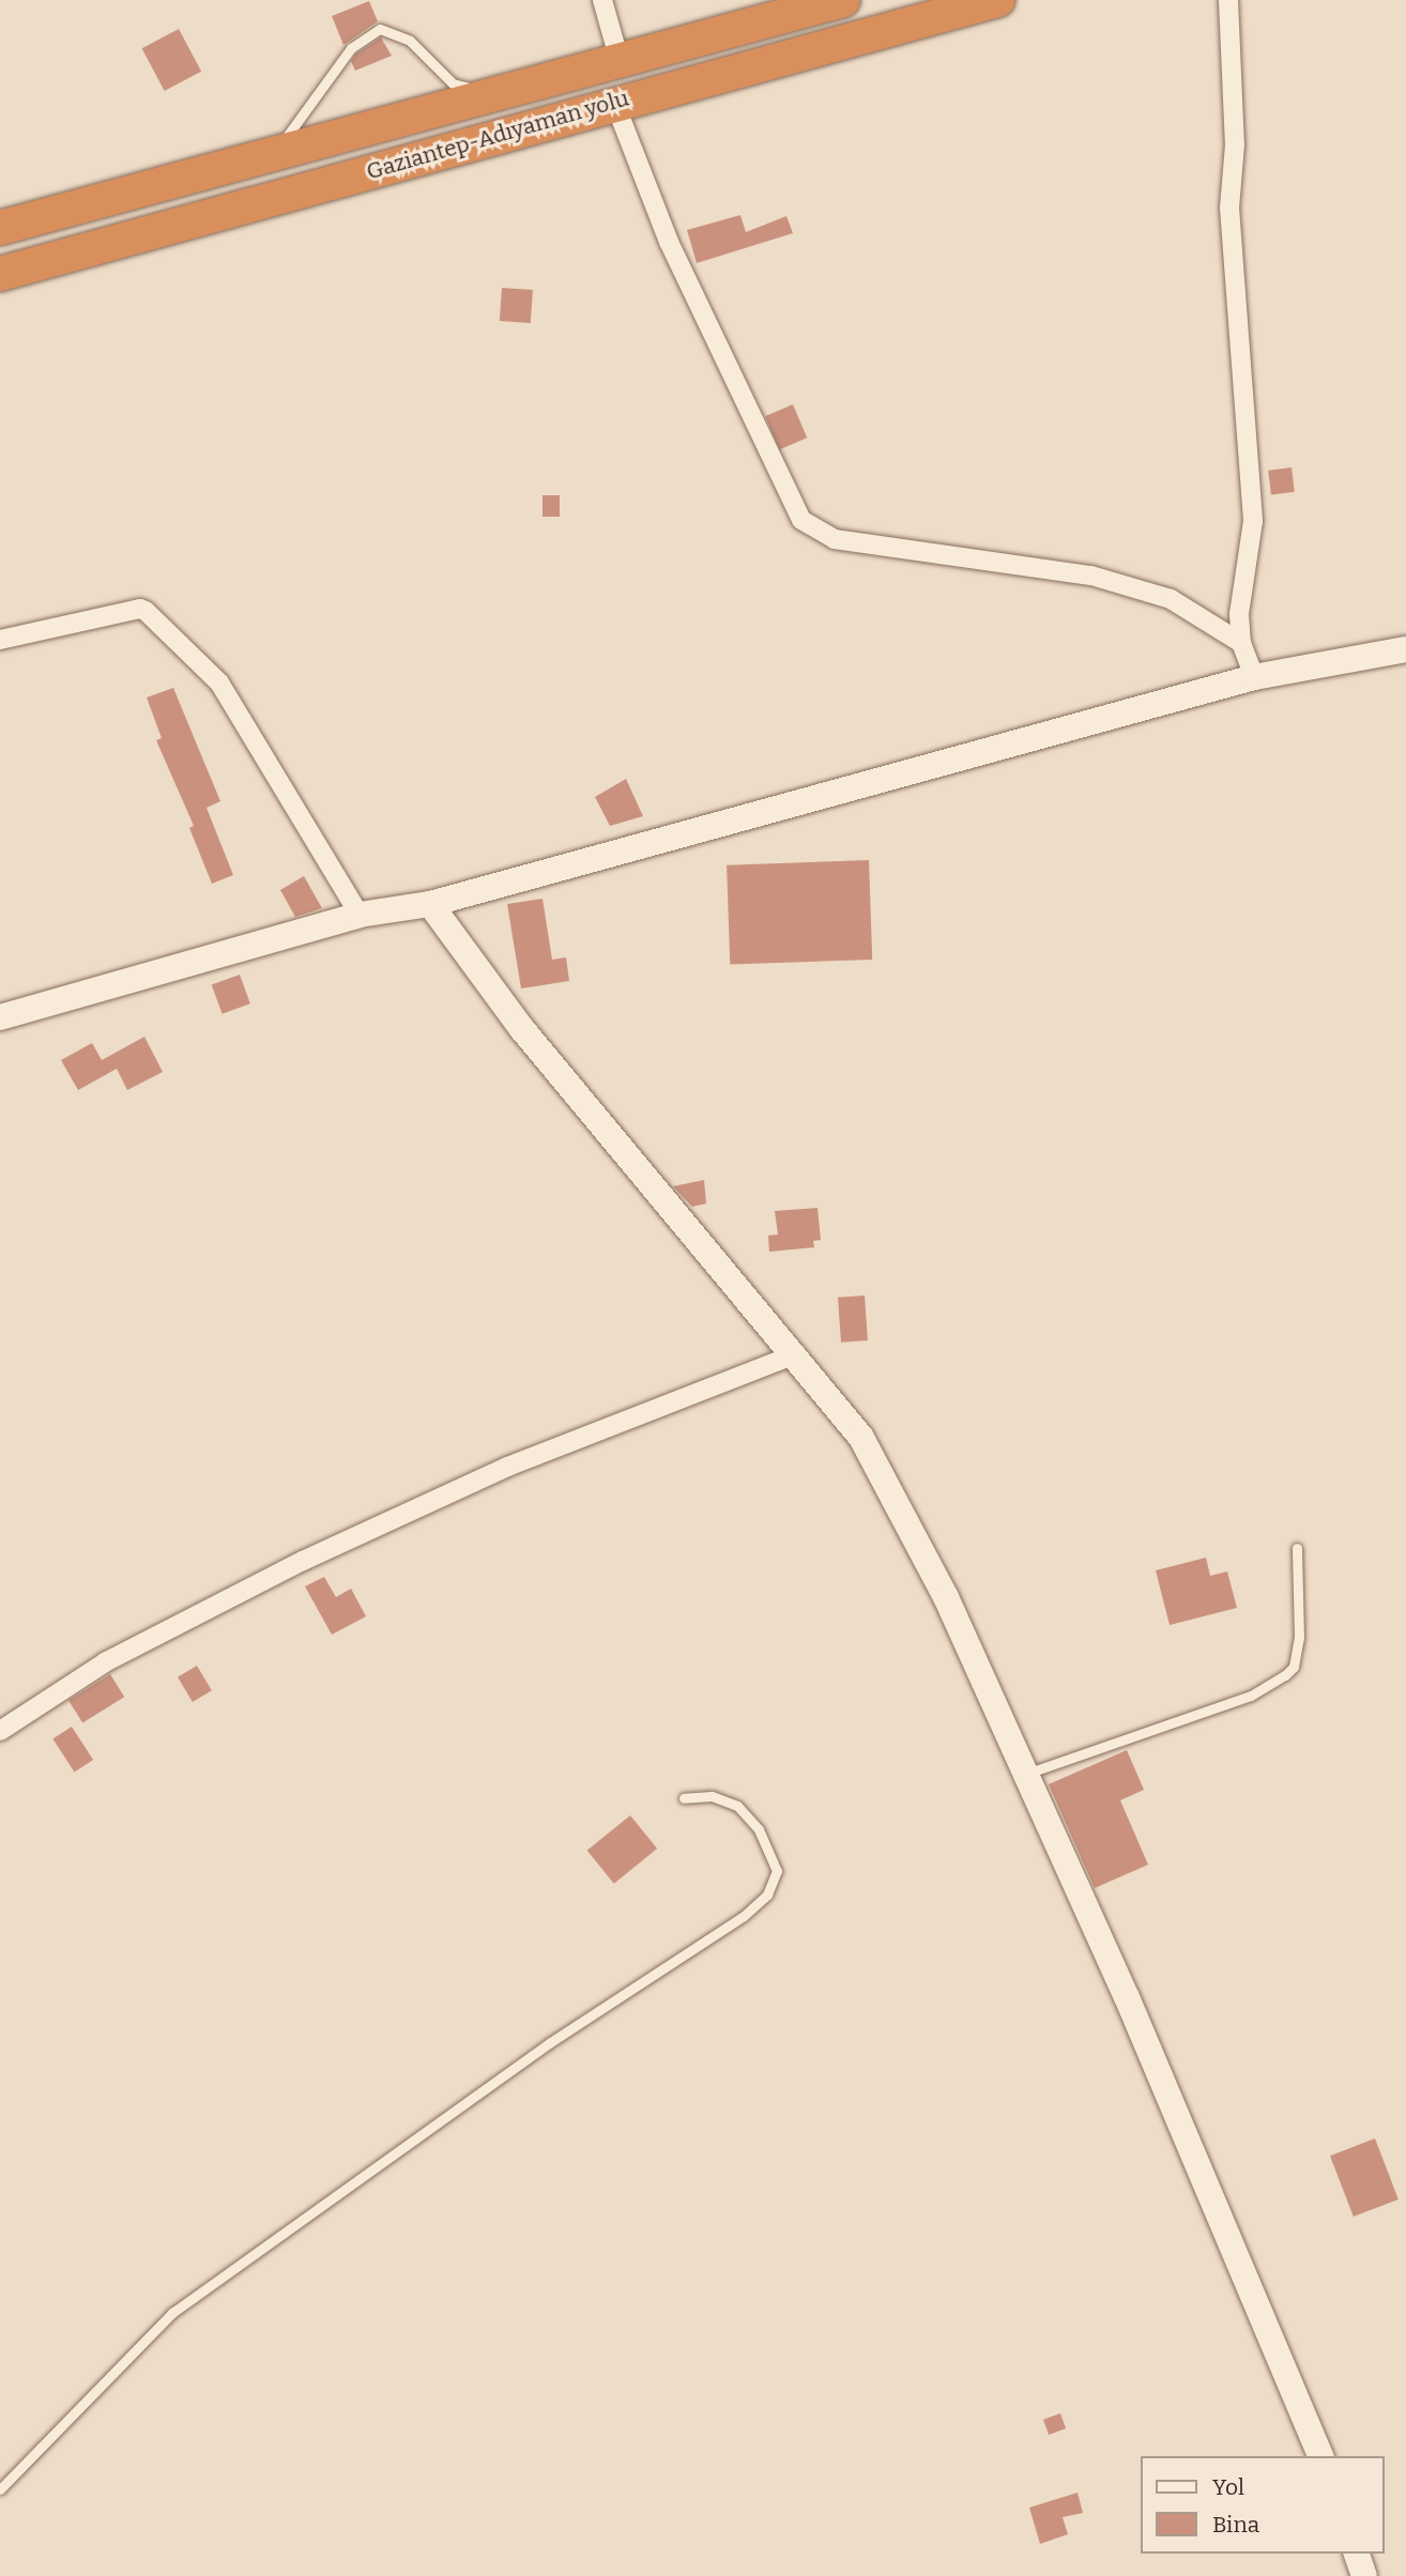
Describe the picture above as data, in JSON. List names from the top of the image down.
{
  "streets": {
    "highway": ["Gaziantep-Adıyaman yolu"]
  },
  "legend": ["Yol", "Bina"]
}
